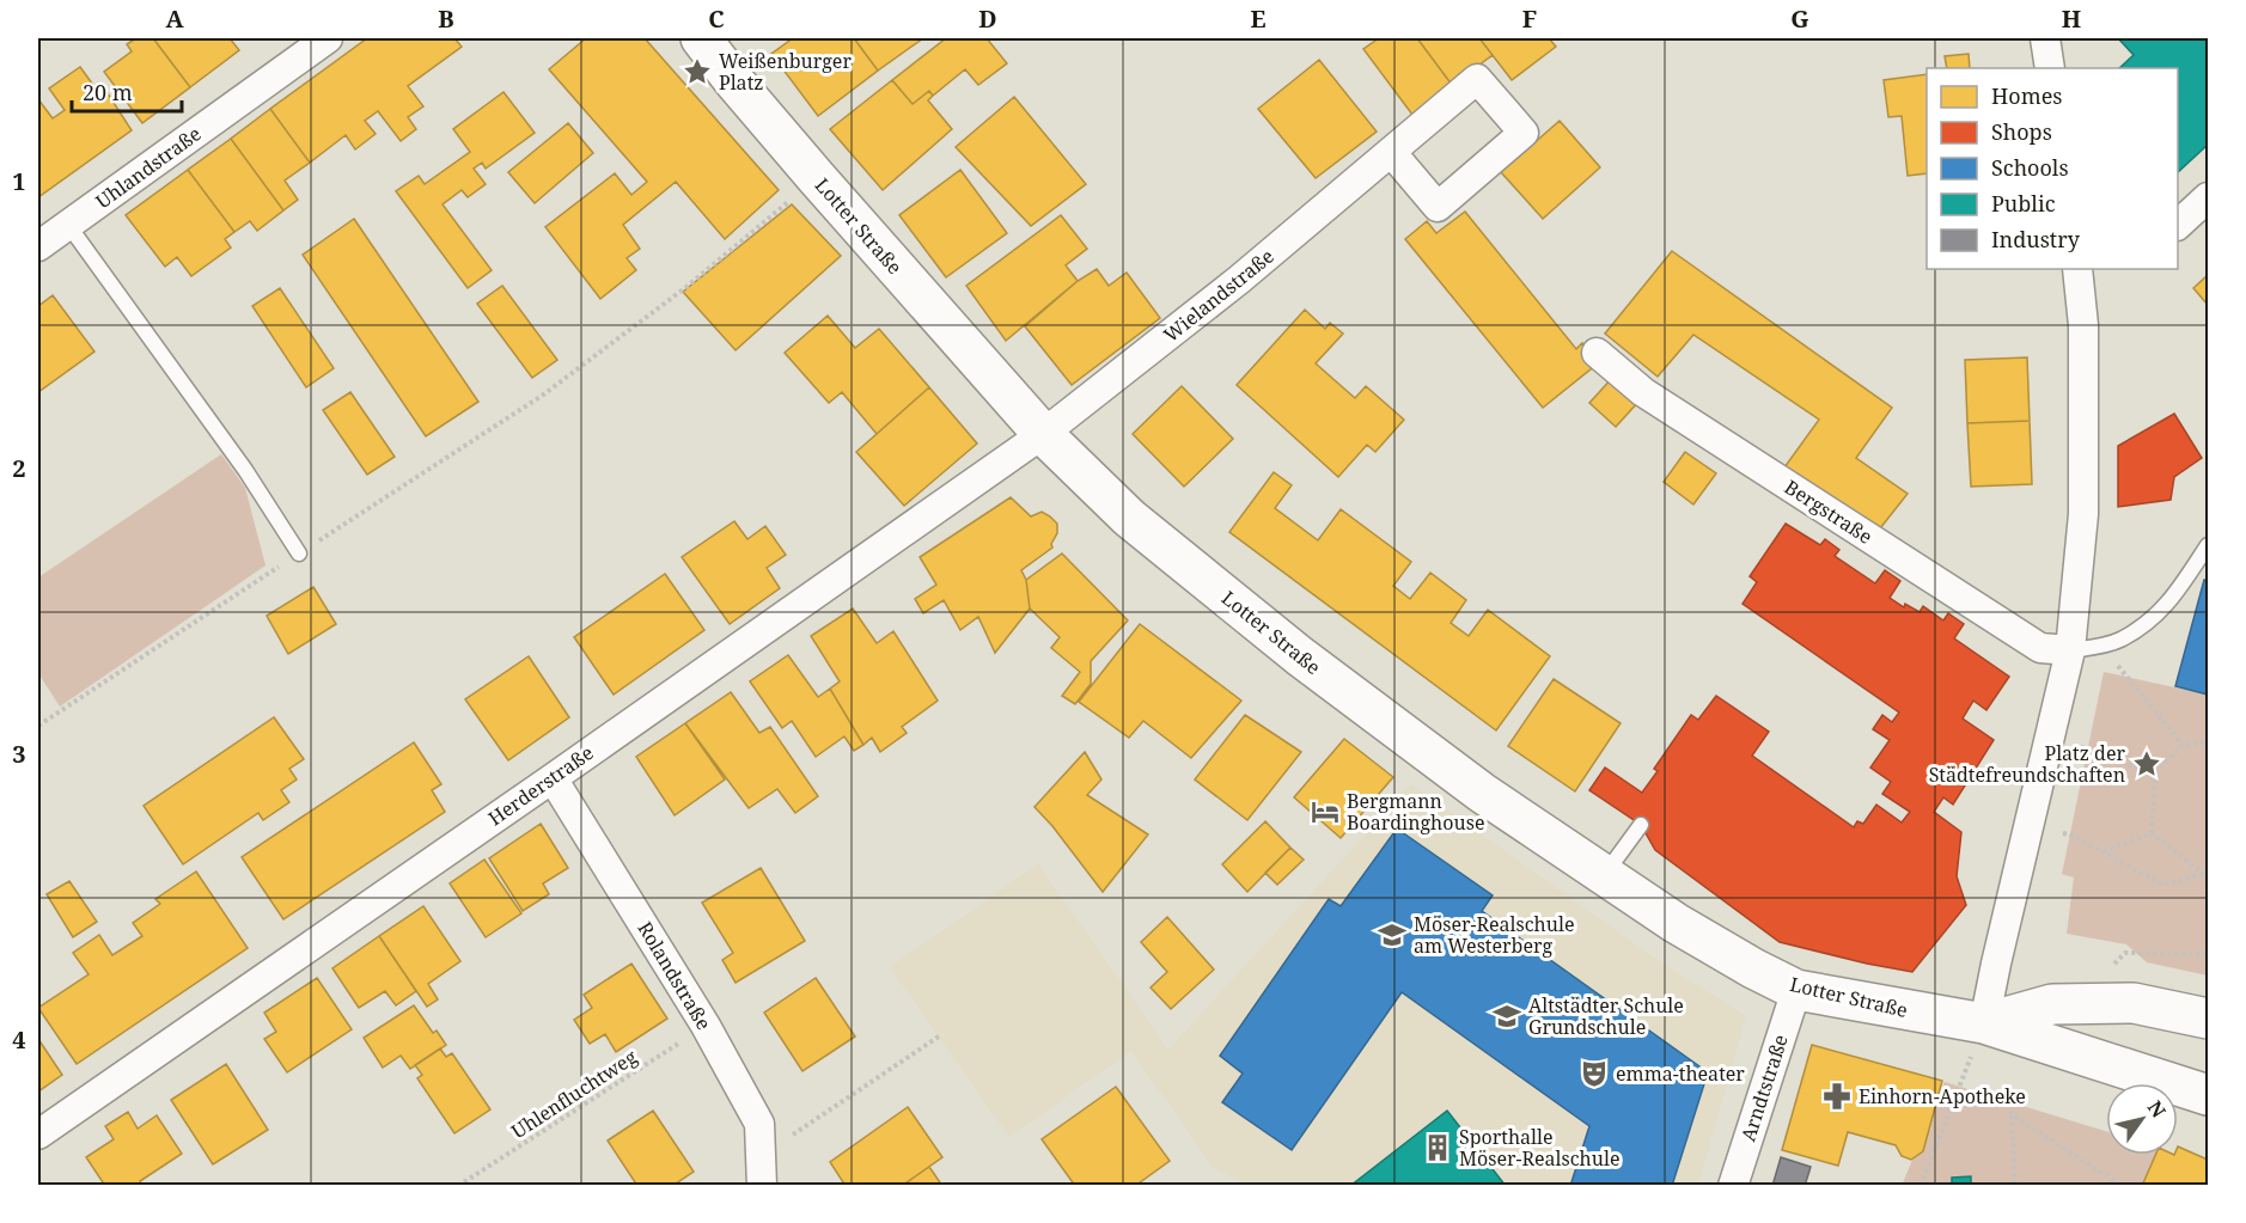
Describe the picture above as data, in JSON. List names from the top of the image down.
{
  "streets": {
    "street": [
      "Uhlandstraße",
      "Lotter Straße",
      "Wielandstraße",
      "Bergstraße",
      "Herderstraße",
      "Rolandstraße",
      "Arndtstraße"
    ],
    "path": ["Uhlenfluchtweg"]
  },
  "crossings": [
    ["Lotter Straße", "Wielandstraße"],
    ["Lotter Straße", "Herderstraße"],
    ["Lotter Straße", "Arndtstraße"],
    ["Wielandstraße", "Herderstraße"],
    ["Herderstraße", "Rolandstraße"],
    ["Rolandstraße", "Uhlenfluchtweg"]
  ],
  "places": {
    "place": ["Weißenburger Platz", "Platz der Städtefreundschaften"],
    "hotel": ["Bergmann Boardinghouse"],
    "school or university": ["Möser-Realschule am Westerberg", "Altstädter Schule Grundschule"],
    "theatre": ["emma-theater"],
    "pharmacy": ["Einhorn-Apotheke"],
    "building": ["Sporthalle Möser-Realschule"]
  },
  "legend": [
    "Homes",
    "Shops",
    "Schools",
    "Public",
    "Industry"
  ],
  "scale_bar": "20 m",
  "north": "top right",
  "grid": {
    "columns": [
      "A",
      "B",
      "C",
      "D",
      "E",
      "F",
      "G",
      "H"
    ],
    "rows": [
      "1",
      "2",
      "3",
      "4"
    ]
  }
}
